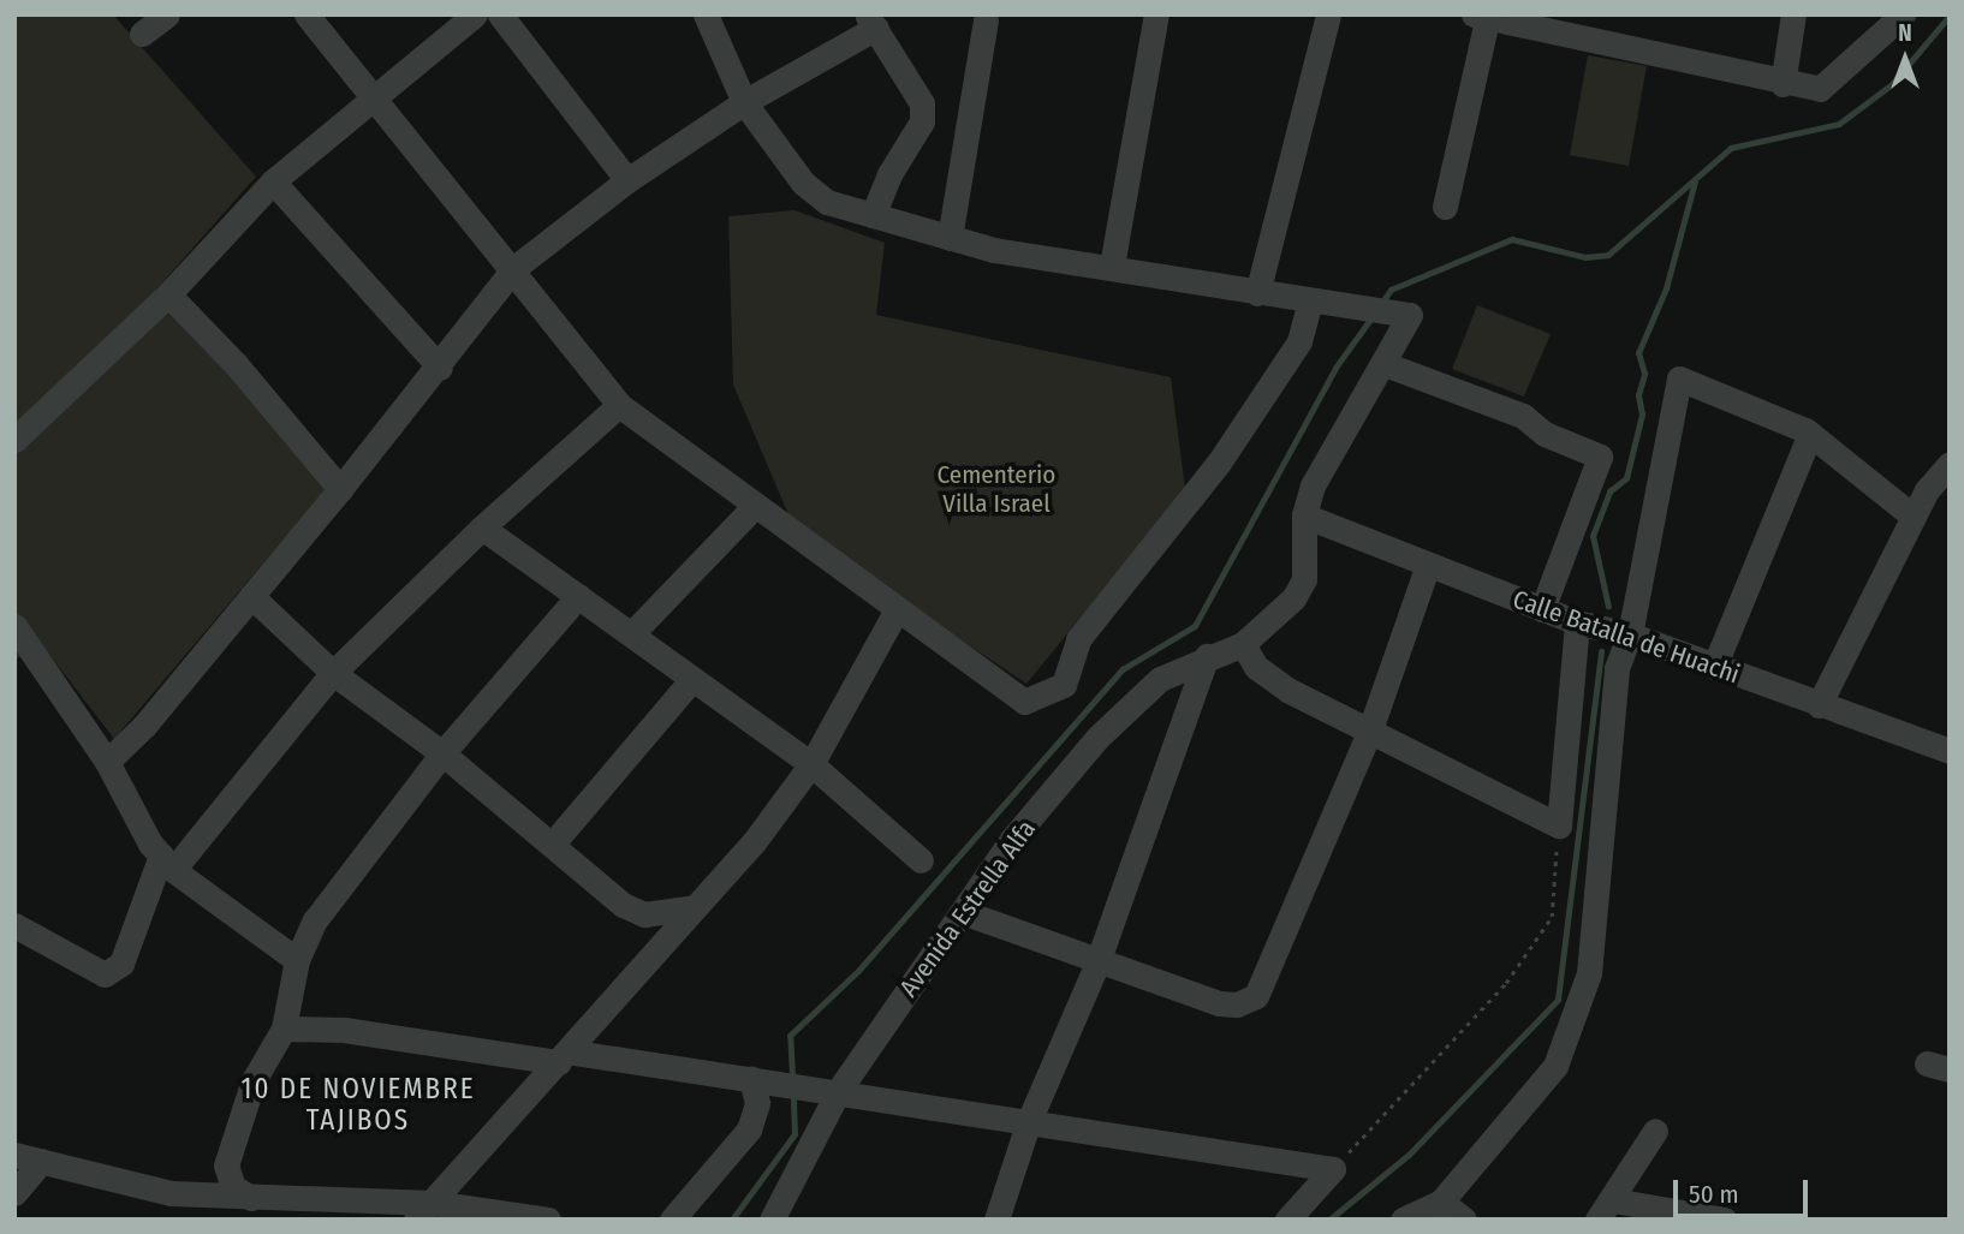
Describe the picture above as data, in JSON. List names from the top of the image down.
{
  "streets": {
    "street": ["Calle Batalla de Huachi", "Avenida Estrella Alfa"]
  },
  "crossings": [
    ["Calle Batalla de Huachi", "Avenida Estrella Alfa"]
  ],
  "districts": ["10 DE NOVIEMBRE TAJIBOS"],
  "parks": ["Cementerio Villa Israel"],
  "scale_bar": "50 m",
  "north": "top"
}
